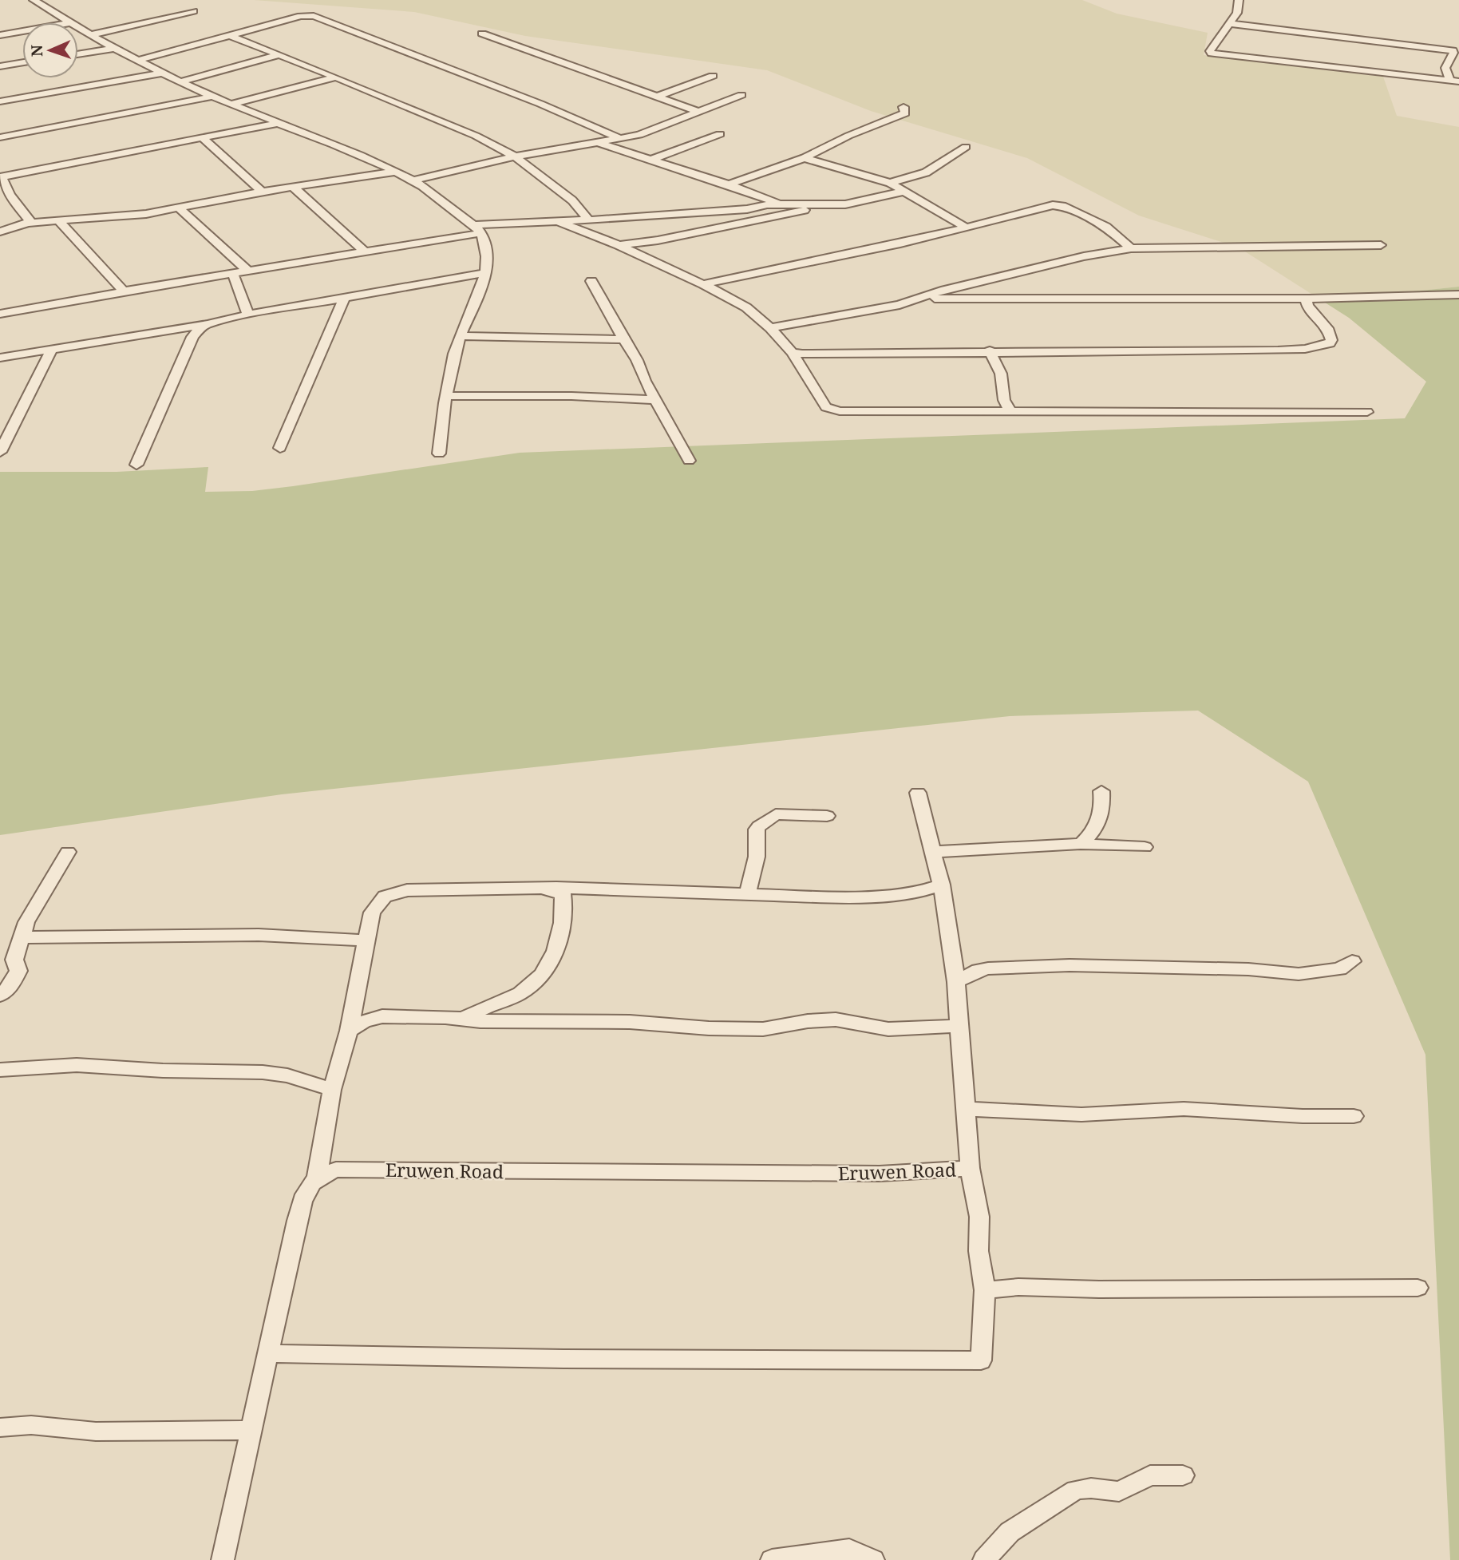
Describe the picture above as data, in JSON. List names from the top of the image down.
{
  "streets": {
    "street": ["Eruwen Road"]
  },
  "north": "left"
}
